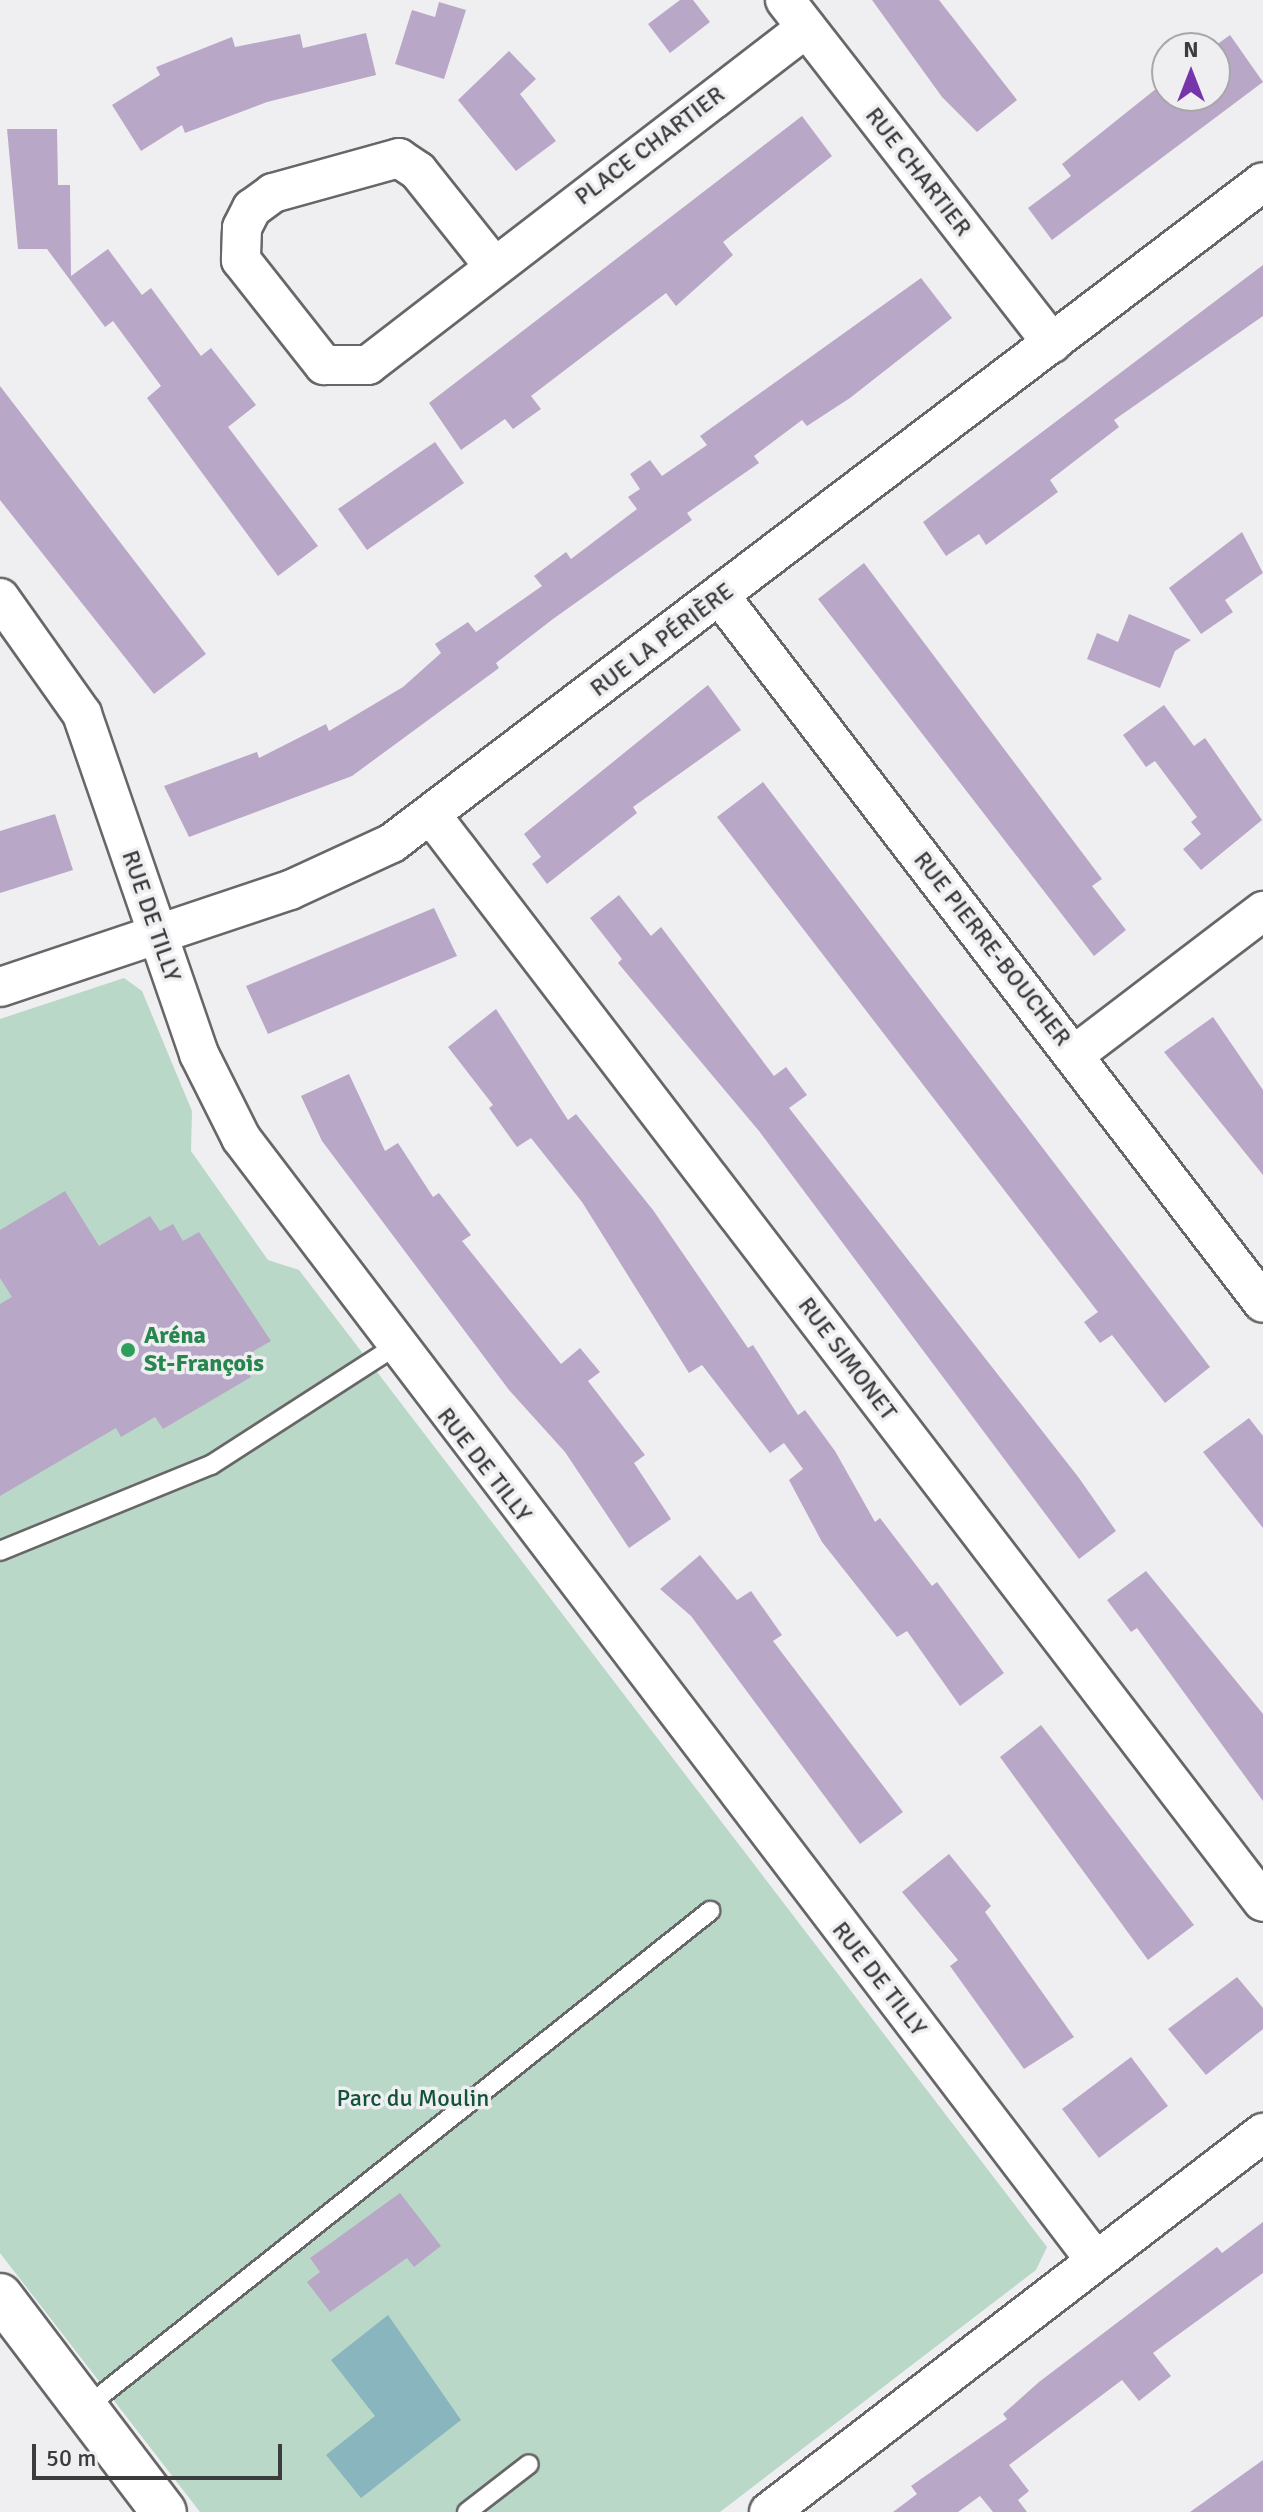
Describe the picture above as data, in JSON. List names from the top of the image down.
{
  "streets": {
    "street": [
      "PLACE CHARTIER",
      "RUE CHARTIER",
      "RUE LA PÉRIÈRE",
      "RUE DE TILLY",
      "RUE PIERRE-BOUCHER",
      "RUE SIMONET"
    ]
  },
  "crossings": [
    ["PLACE CHARTIER", "RUE CHARTIER"],
    ["RUE CHARTIER", "RUE LA PÉRIÈRE"],
    ["RUE LA PÉRIÈRE", "RUE DE TILLY"],
    ["RUE LA PÉRIÈRE", "RUE PIERRE-BOUCHER"],
    ["RUE LA PÉRIÈRE", "RUE SIMONET"]
  ],
  "parks": ["Parc du Moulin"],
  "places": ["Aréna St-François"],
  "scale_bar": "50 m",
  "north": "top"
}
